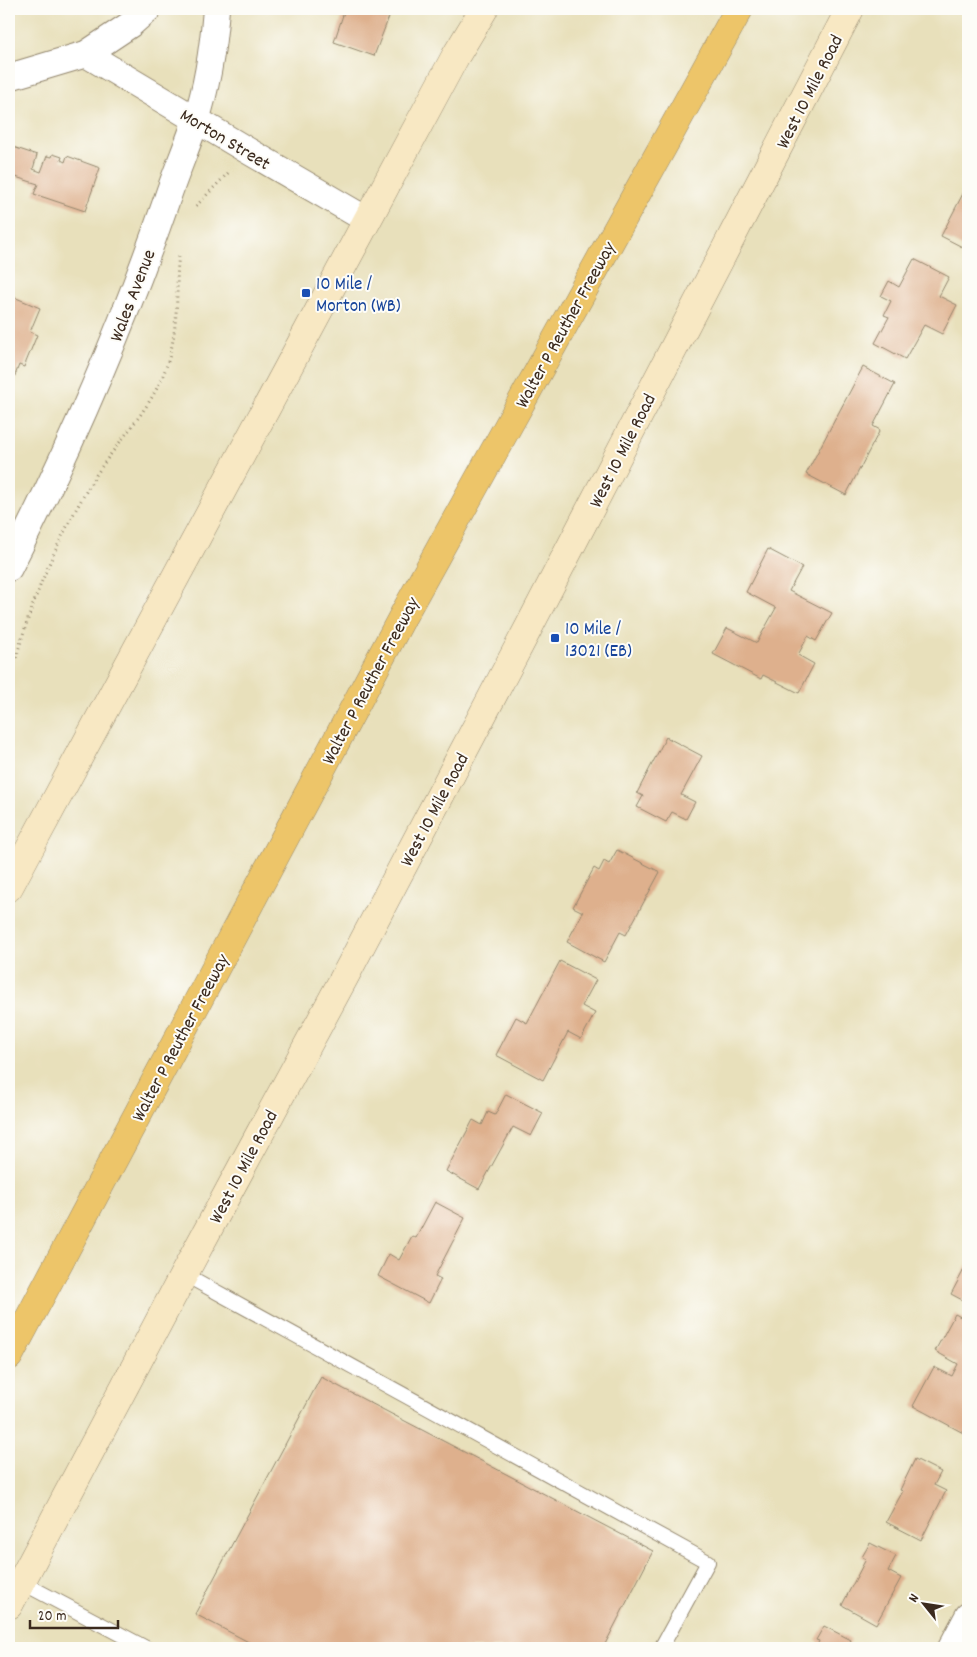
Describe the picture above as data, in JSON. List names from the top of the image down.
{
  "streets": {
    "highway": ["Walter P Reuther Freeway"],
    "main road": ["West 10 Mile Road"],
    "street": ["Morton Street", "Wales Avenue"]
  },
  "crossings": [
    ["Morton Street", "Wales Avenue"]
  ],
  "places": {
    "transit": ["10 Mile / Morton (WB)", "10 Mile / 13021 (EB)"]
  },
  "scale_bar": "20 m",
  "north": "top left"
}
